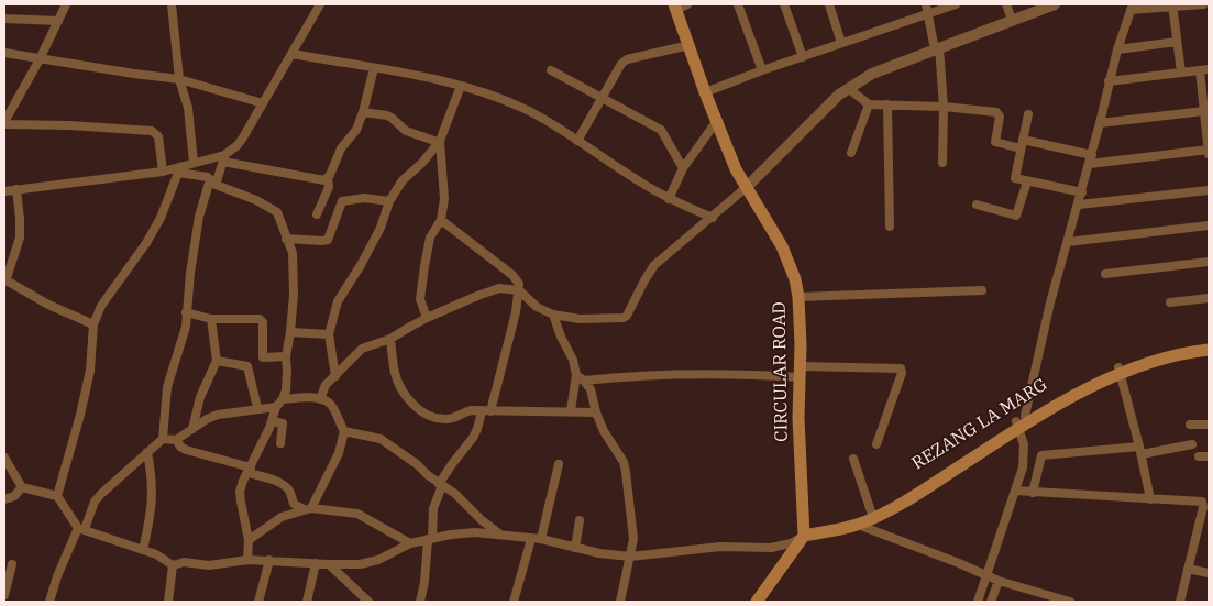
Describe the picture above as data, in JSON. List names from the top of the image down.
{
  "streets": {
    "main road": ["CIRCULAR ROAD", "REZANG LA MARG"]
  },
  "crossings": [
    ["CIRCULAR ROAD", "REZANG LA MARG"]
  ]
}
